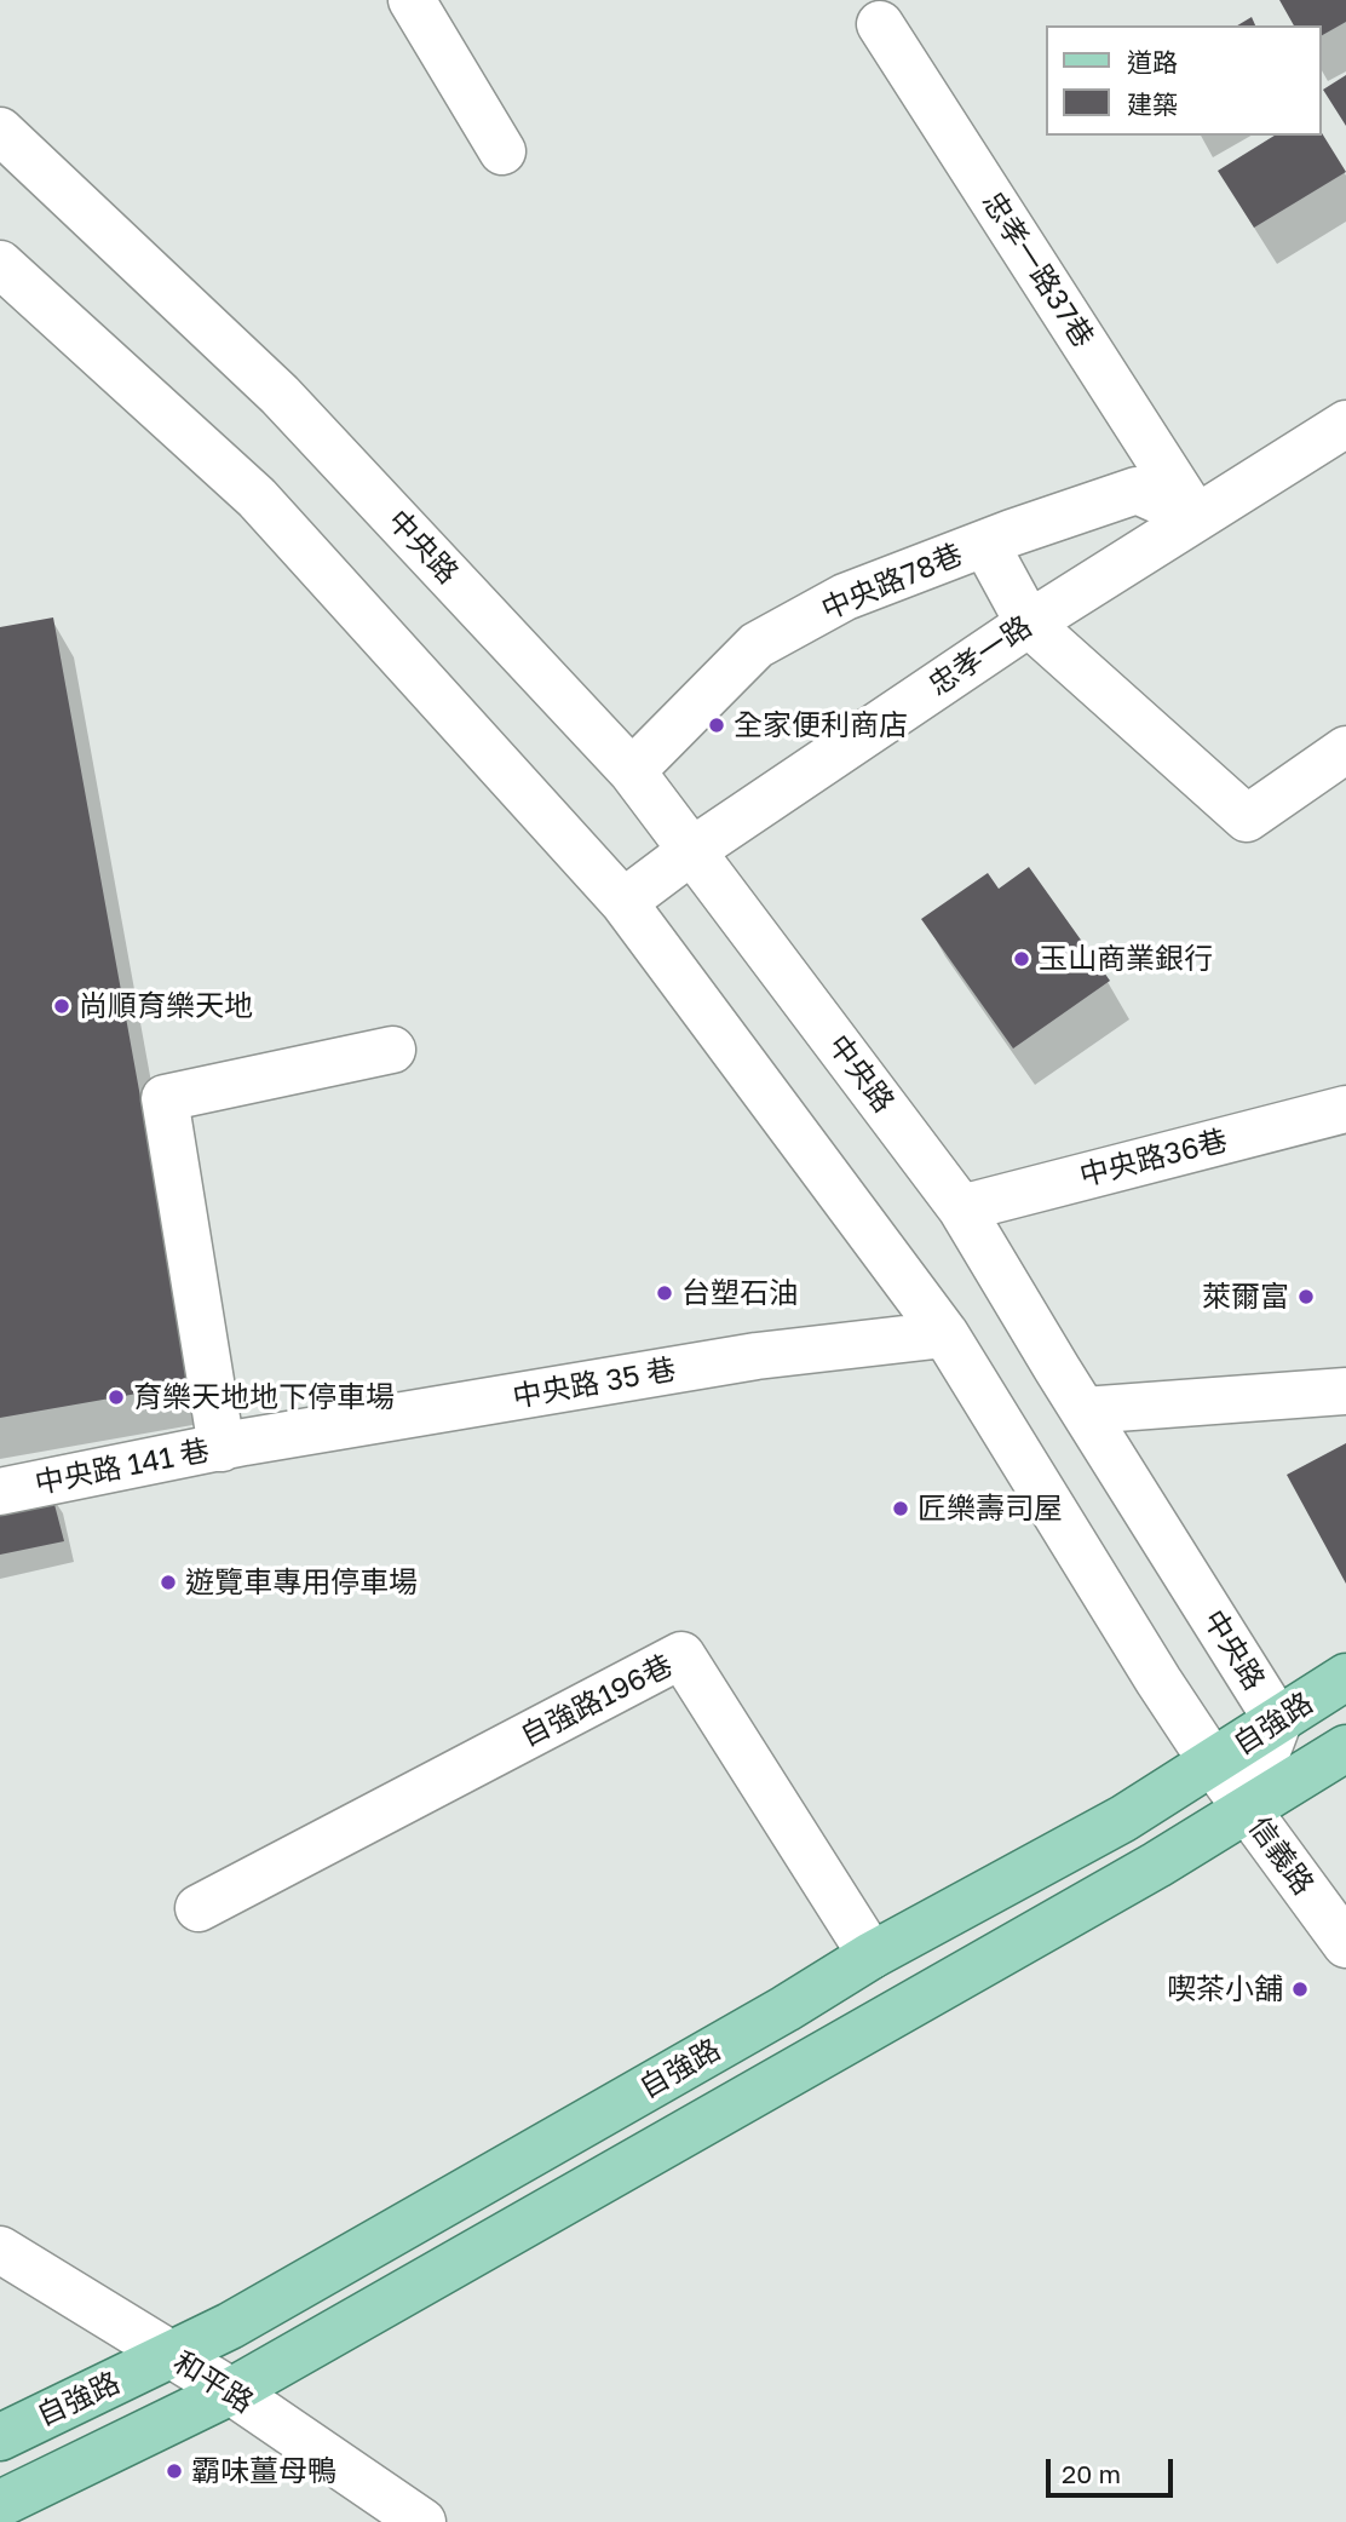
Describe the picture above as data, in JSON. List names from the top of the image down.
{
  "streets": {
    "main road": ["自強路"],
    "street": [
      "忠孝一路37巷",
      "中央路",
      "中央路78巷",
      "忠孝一路",
      "中央路36巷",
      "中央路 35 巷",
      "中央路 141 巷",
      "自強路196巷",
      "信義路",
      "和平路"
    ]
  },
  "crossings": [
    ["忠孝一路37巷", "中央路78巷"],
    ["忠孝一路37巷", "忠孝一路"],
    ["中央路", "中央路78巷"],
    ["中央路", "忠孝一路"],
    ["中央路", "中央路36巷"],
    ["中央路", "自強路"],
    ["中央路", "信義路"],
    ["中央路78巷", "忠孝一路"],
    ["中央路 35 巷", "中央路 141 巷"],
    ["自強路196巷", "自強路"],
    ["自強路", "信義路"],
    ["自強路", "和平路"]
  ],
  "places": [
    "全家便利商店",
    "玉山商業銀行",
    "尚順育樂天地",
    "台塑石油",
    "萊爾富",
    "育樂天地地下停車場",
    "匠樂壽司屋",
    "遊覽車專用停車場",
    "喫茶小舖",
    "霸味薑母鴨"
  ],
  "legend": ["道路", "建築"],
  "scale_bar": "20 m"
}
